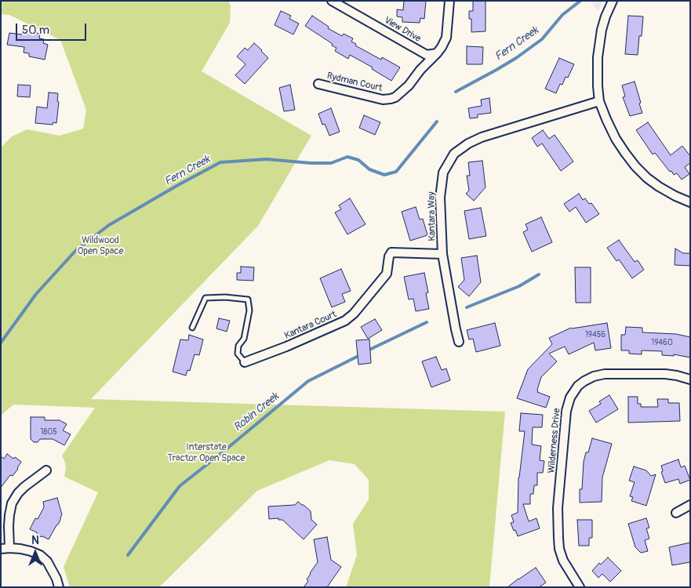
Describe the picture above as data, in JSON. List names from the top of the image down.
{
  "streets": {
    "street": [
      "View Drive",
      "Rydman Court",
      "Kantara Way",
      "Kantara Court",
      "Wilderness Drive"
    ]
  },
  "crossings": [
    ["View Drive", "Rydman Court"],
    ["Kantara Way", "Kantara Court"]
  ],
  "water": ["Fern Creek", "Robin Creek"],
  "parks": ["Wildwood Open Space", "Interstate Tractor Open Space"],
  "house_numbers": ["19456", "19460", "1805"],
  "scale_bar": "50 m",
  "north": "top"
}
